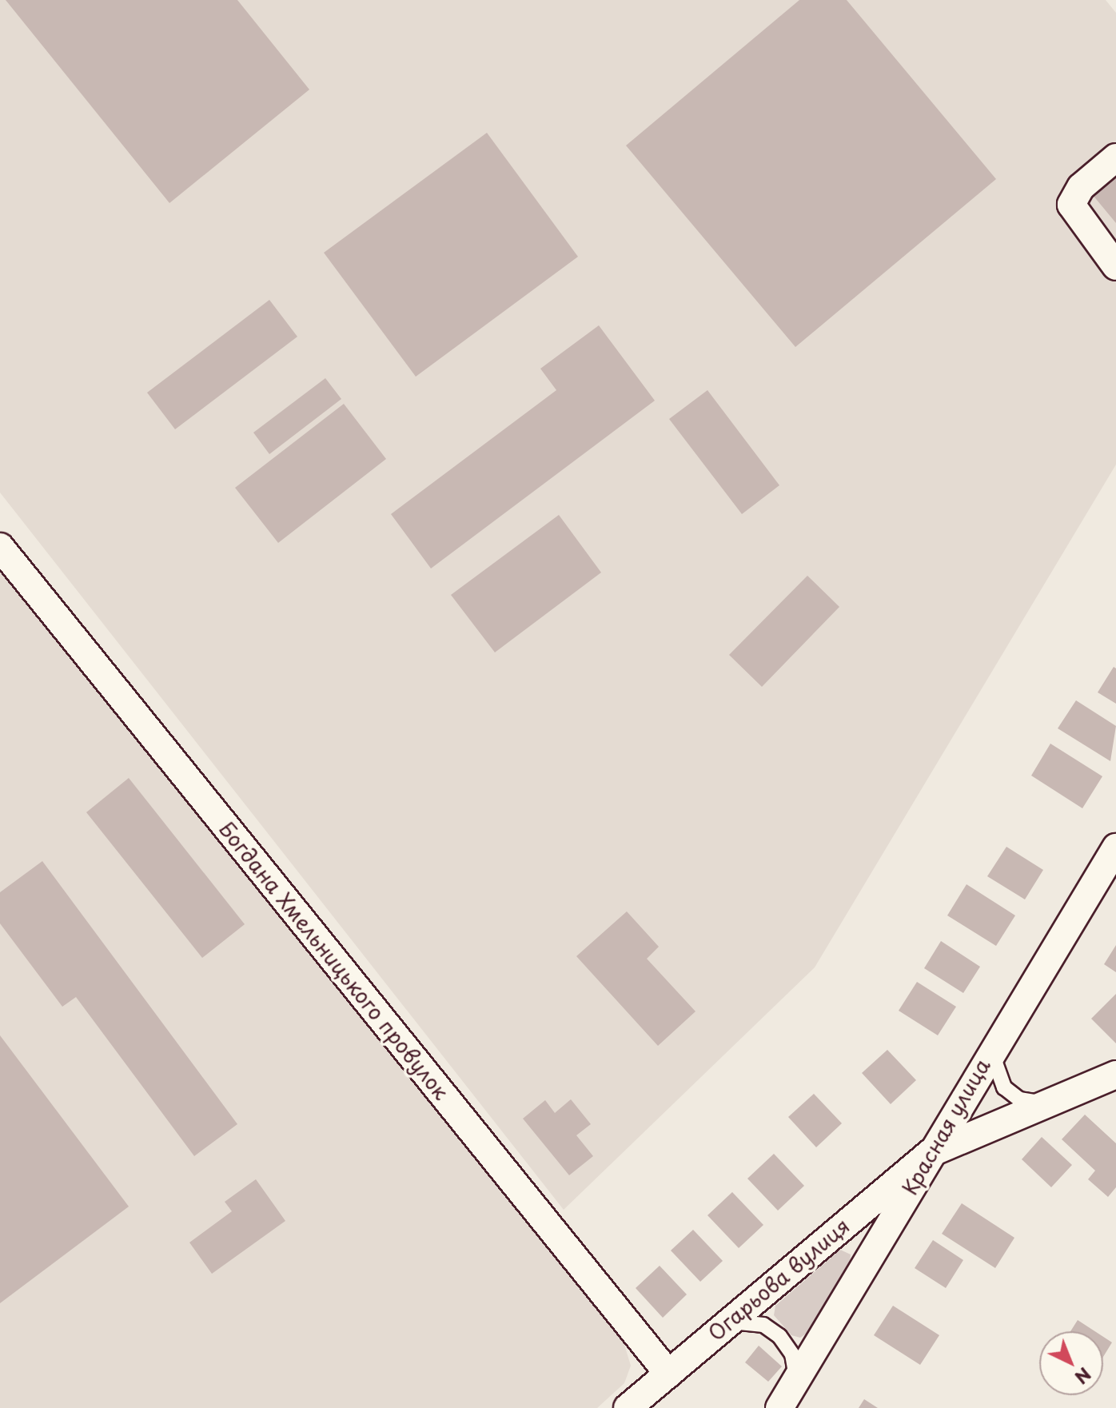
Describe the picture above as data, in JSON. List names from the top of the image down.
{
  "streets": {
    "street": ["Богдана Хмельницького провулок", "Красная улица", "Огарьова вулиця"]
  },
  "crossings": [
    ["Богдана Хмельницького провулок", "Огарьова вулиця"],
    ["Красная улица", "Огарьова вулиця"]
  ],
  "north": "bottom right"
}
